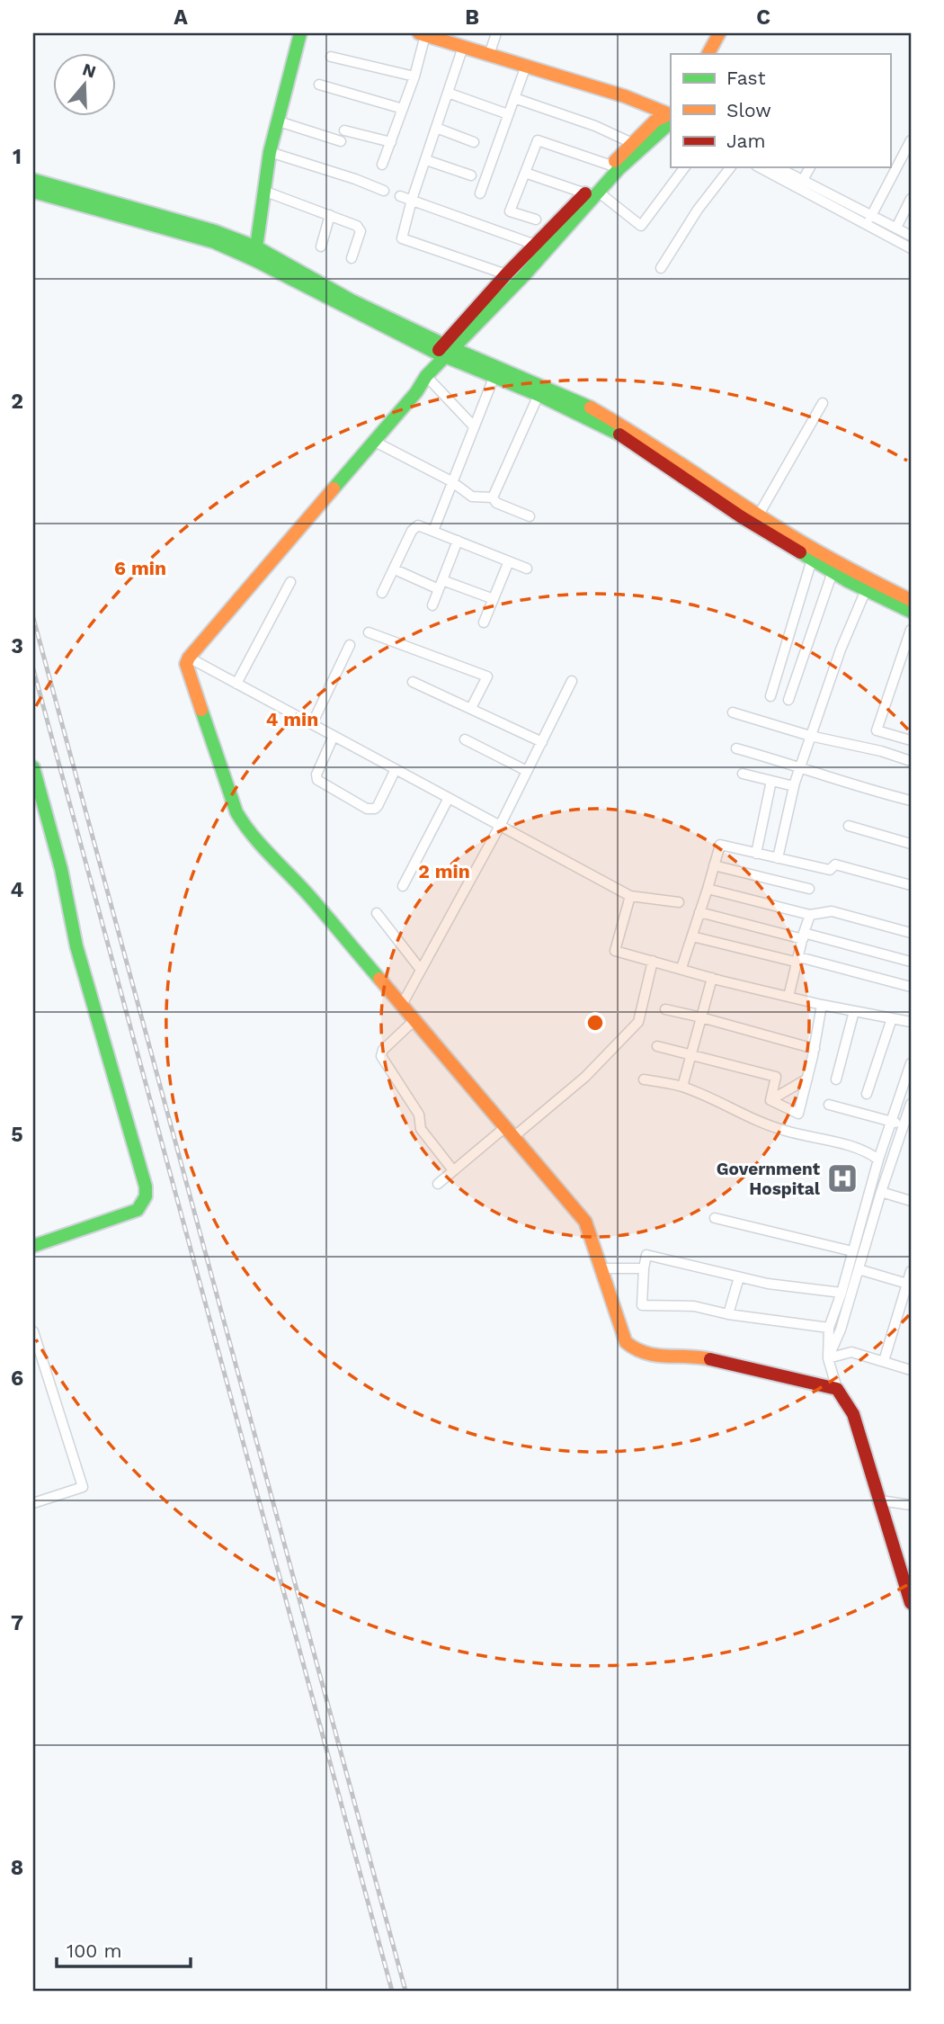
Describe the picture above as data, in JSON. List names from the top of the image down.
{
  "places": {
    "hospital": ["Government Hospital"]
  },
  "legend": ["Fast", "Slow", "Jam"],
  "scale_bar": "100 m",
  "north": "top",
  "grid": {
    "columns": ["A", "B", "C"],
    "rows": [
      "1",
      "2",
      "3",
      "4",
      "5",
      "6",
      "7",
      "8"
    ]
  },
  "rings": ["6 min", "4 min", "2 min"]
}
